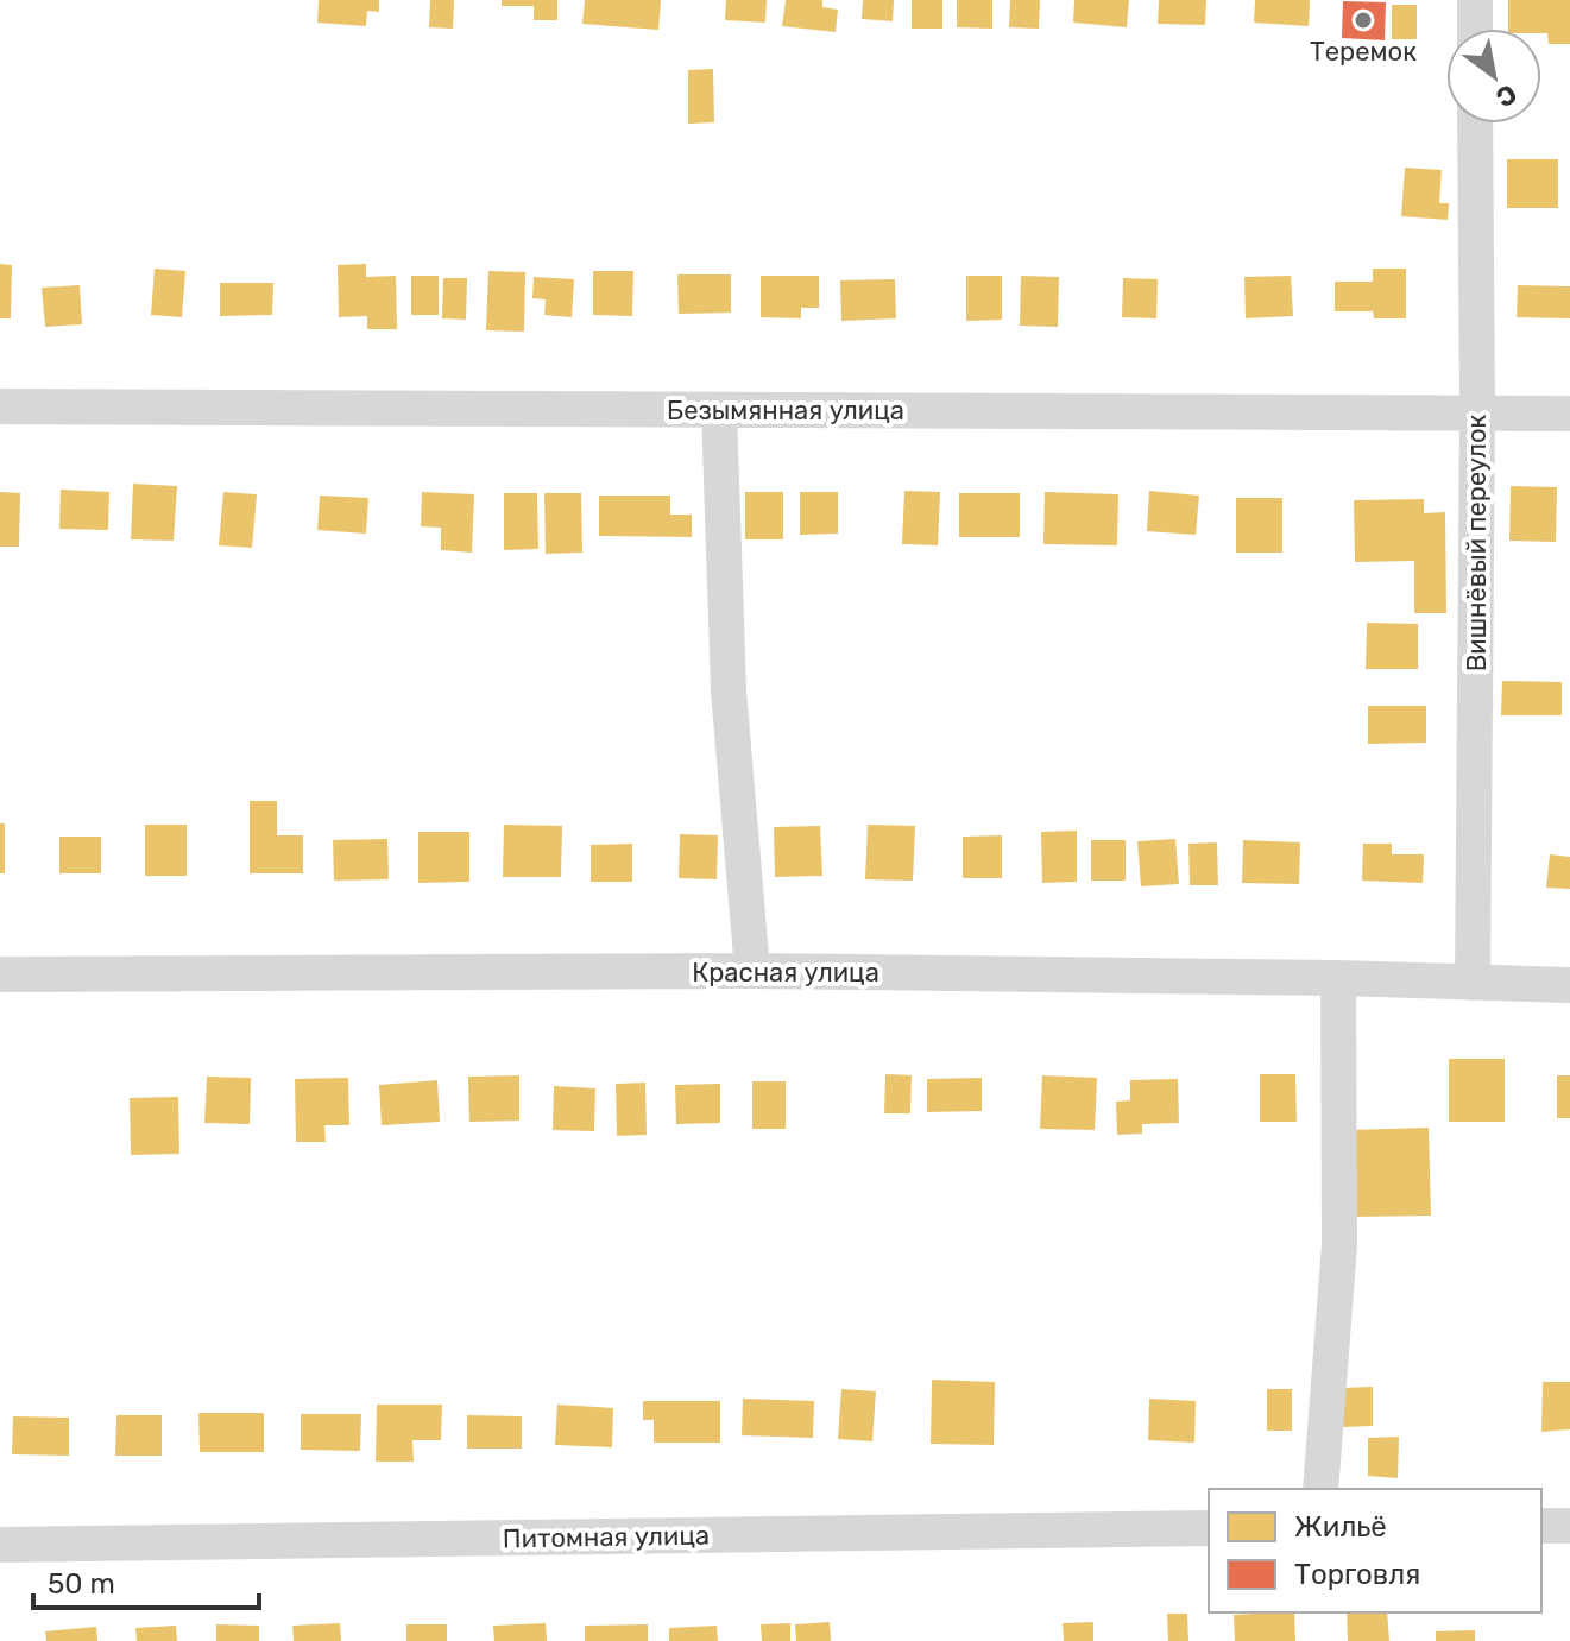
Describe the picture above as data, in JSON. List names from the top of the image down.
{
  "streets": {
    "street": [
      "Безымянная улица",
      "Вишнёвый переулок",
      "Красная улица",
      "Питомная улица"
    ]
  },
  "crossings": [
    ["Безымянная улица", "Вишнёвый переулок"],
    ["Вишнёвый переулок", "Красная улица"]
  ],
  "places": ["Теремок"],
  "legend": ["Жильё", "Торговля"],
  "scale_bar": "50 m",
  "north": "bottom right"
}
